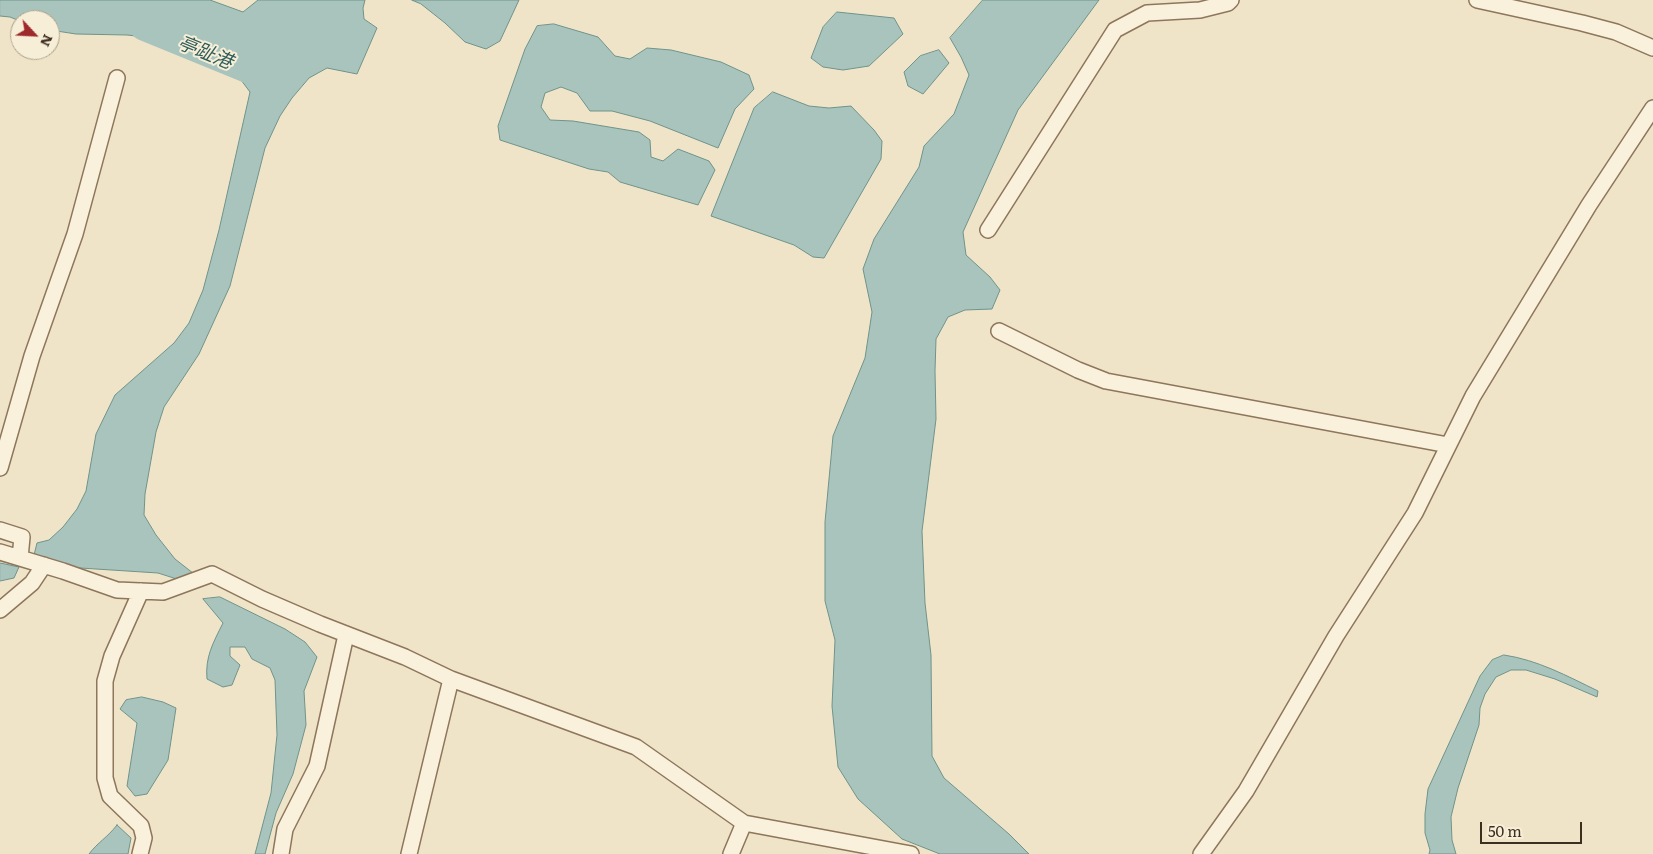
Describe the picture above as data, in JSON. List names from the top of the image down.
{
  "water": ["亭趾港"],
  "scale_bar": "50 m",
  "north": "bottom right"
}
